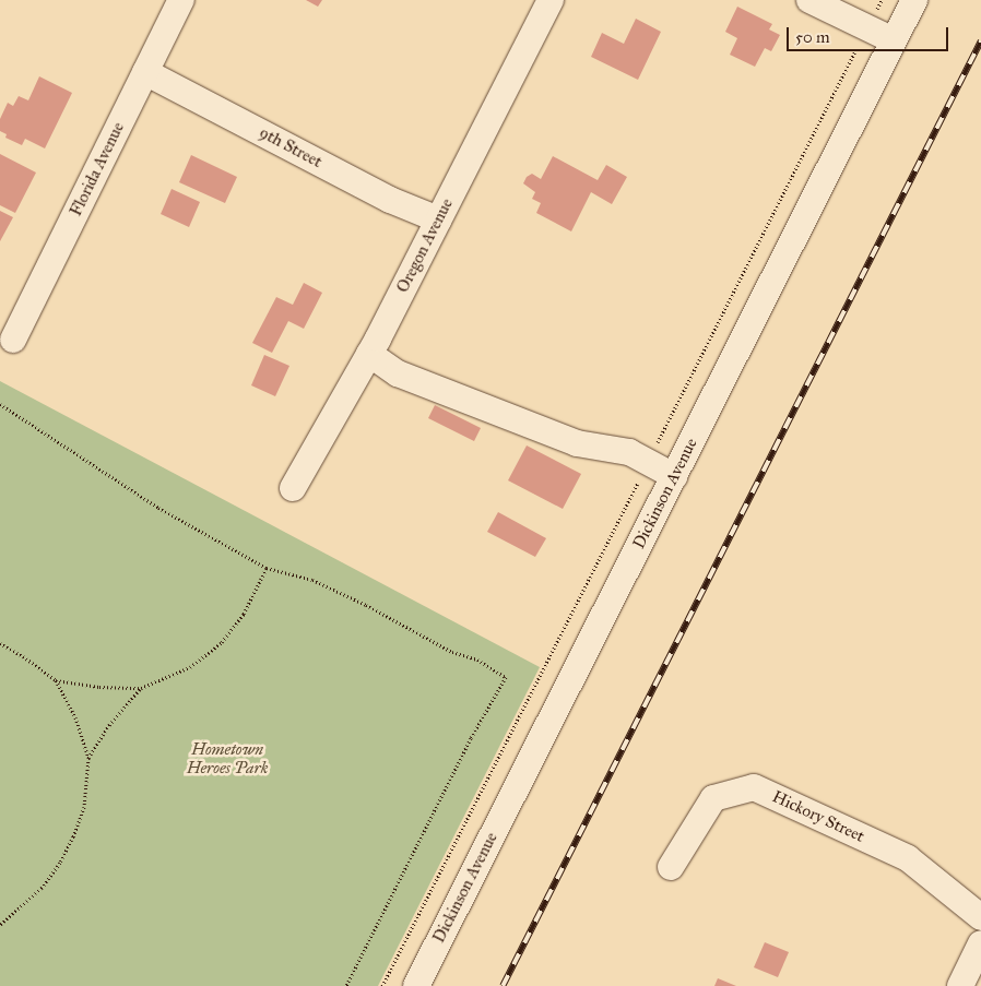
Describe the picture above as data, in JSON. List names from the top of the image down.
{
  "streets": {
    "street": [
      "9th Street",
      "Florida Avenue",
      "Oregon Avenue",
      "Dickinson Avenue",
      "Hickory Street"
    ]
  },
  "crossings": [
    ["9th Street", "Florida Avenue"],
    ["9th Street", "Oregon Avenue"]
  ],
  "parks": ["Hometown Heroes Park"],
  "scale_bar": "50 m"
}
